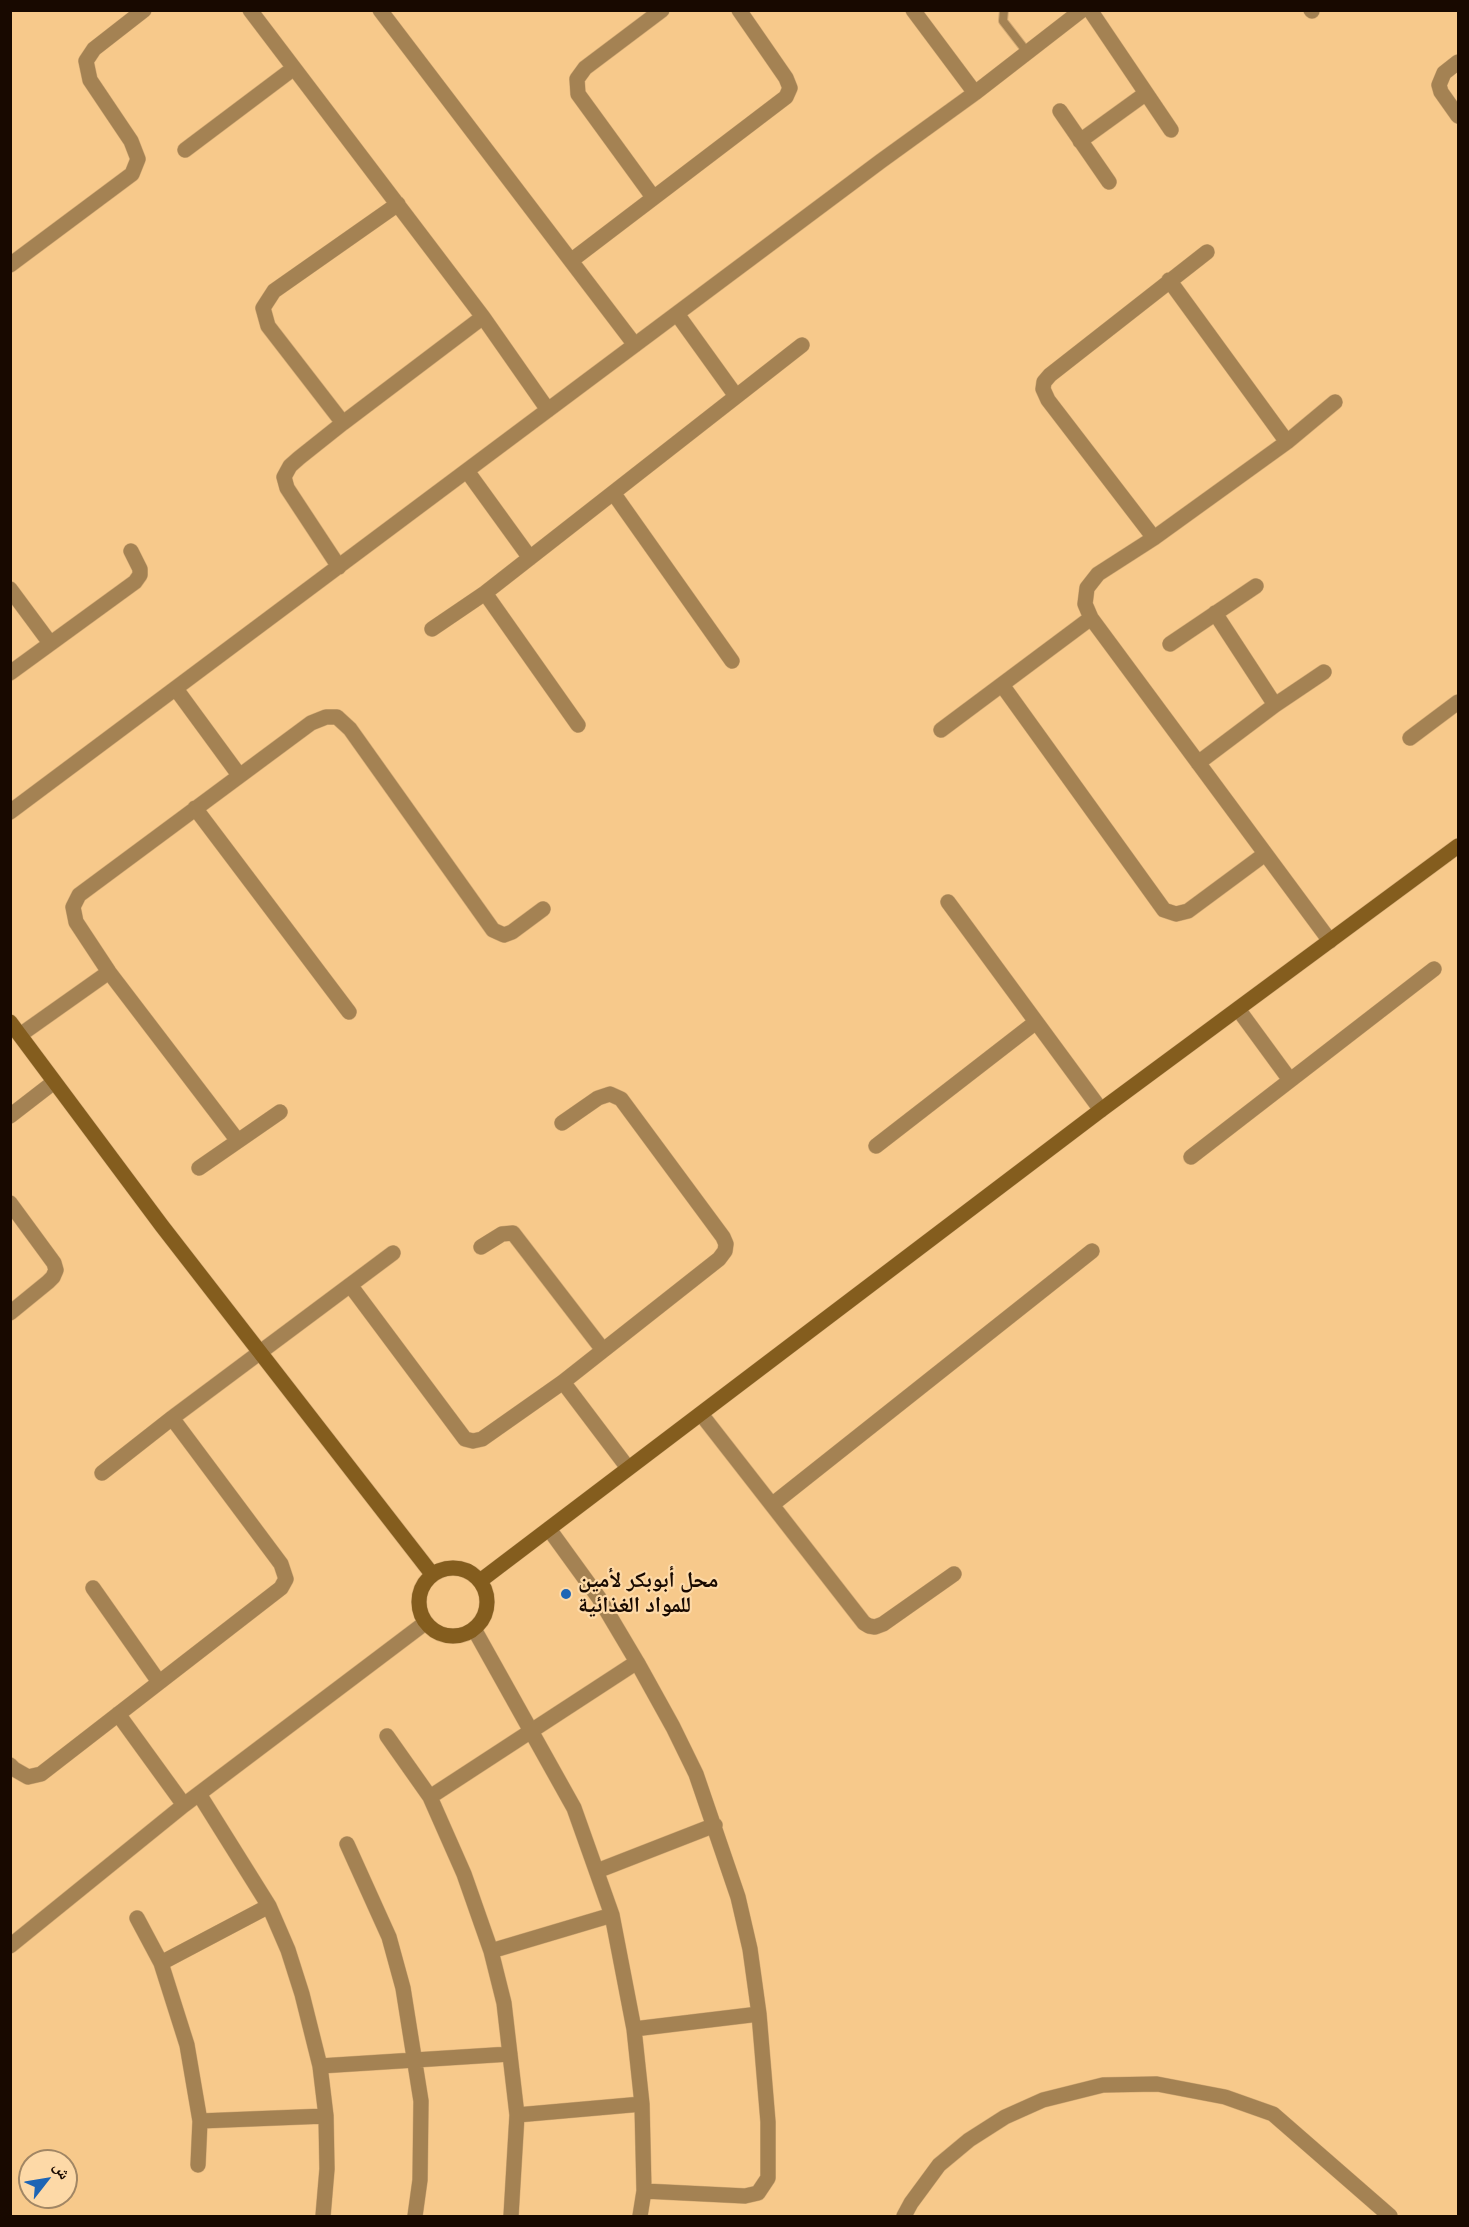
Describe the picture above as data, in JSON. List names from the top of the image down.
{
  "places": ["محل أبوبكر لأمين للمواد الغذائية"],
  "north": "top right"
}
